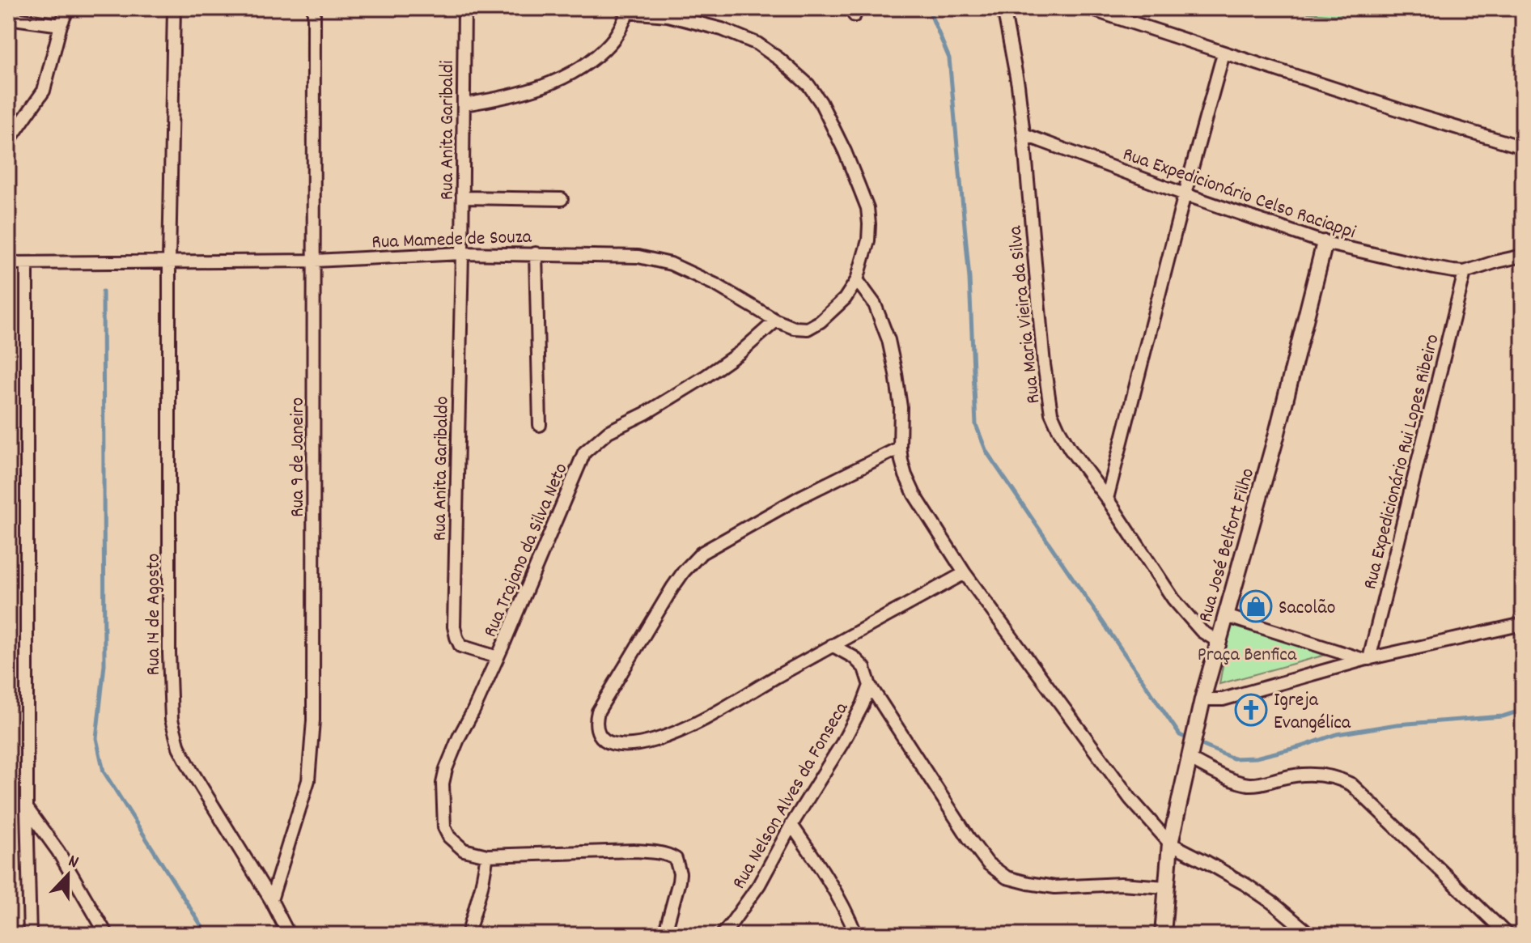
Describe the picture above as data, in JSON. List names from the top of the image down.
{
  "streets": {
    "street": [
      "Rua Anita Garibaldi",
      "Rua Expedicionário Celso Raciappi",
      "Rua Mamede de Souza",
      "Rua Maria Vieira da Silva",
      "Rua 9 de Janeiro",
      "Rua Expedicionário Rui Lopes Ribeiro",
      "Rua Anita Garibaldo",
      "Rua José Belfort Filho",
      "Rua Trajano da Silva Neto",
      "Rua 14 de Agosto",
      "Rua Nelson Alves da Fonseca"
    ]
  },
  "crossings": [
    ["Rua Anita Garibaldi", "Rua Mamede de Souza"],
    ["Rua Anita Garibaldi", "Rua Anita Garibaldo"],
    ["Rua Expedicionário Celso Raciappi", "Rua Maria Vieira da Silva"],
    ["Rua Expedicionário Celso Raciappi", "Rua Expedicionário Rui Lopes Ribeiro"],
    ["Rua Expedicionário Celso Raciappi", "Rua José Belfort Filho"],
    ["Rua Mamede de Souza", "Rua 9 de Janeiro"],
    ["Rua Mamede de Souza", "Rua Anita Garibaldo"],
    ["Rua Mamede de Souza", "Rua Trajano da Silva Neto"],
    ["Rua Mamede de Souza", "Rua 14 de Agosto"],
    ["Rua Maria Vieira da Silva", "Rua José Belfort Filho"],
    ["Rua 9 de Janeiro", "Rua 14 de Agosto"],
    ["Rua Anita Garibaldo", "Rua Trajano da Silva Neto"]
  ],
  "parks": ["Praça Benfica"],
  "places": {
    "shop": ["Sacolão"],
    "church": ["Igreja Evangélica"]
  },
  "north": "top"
}
